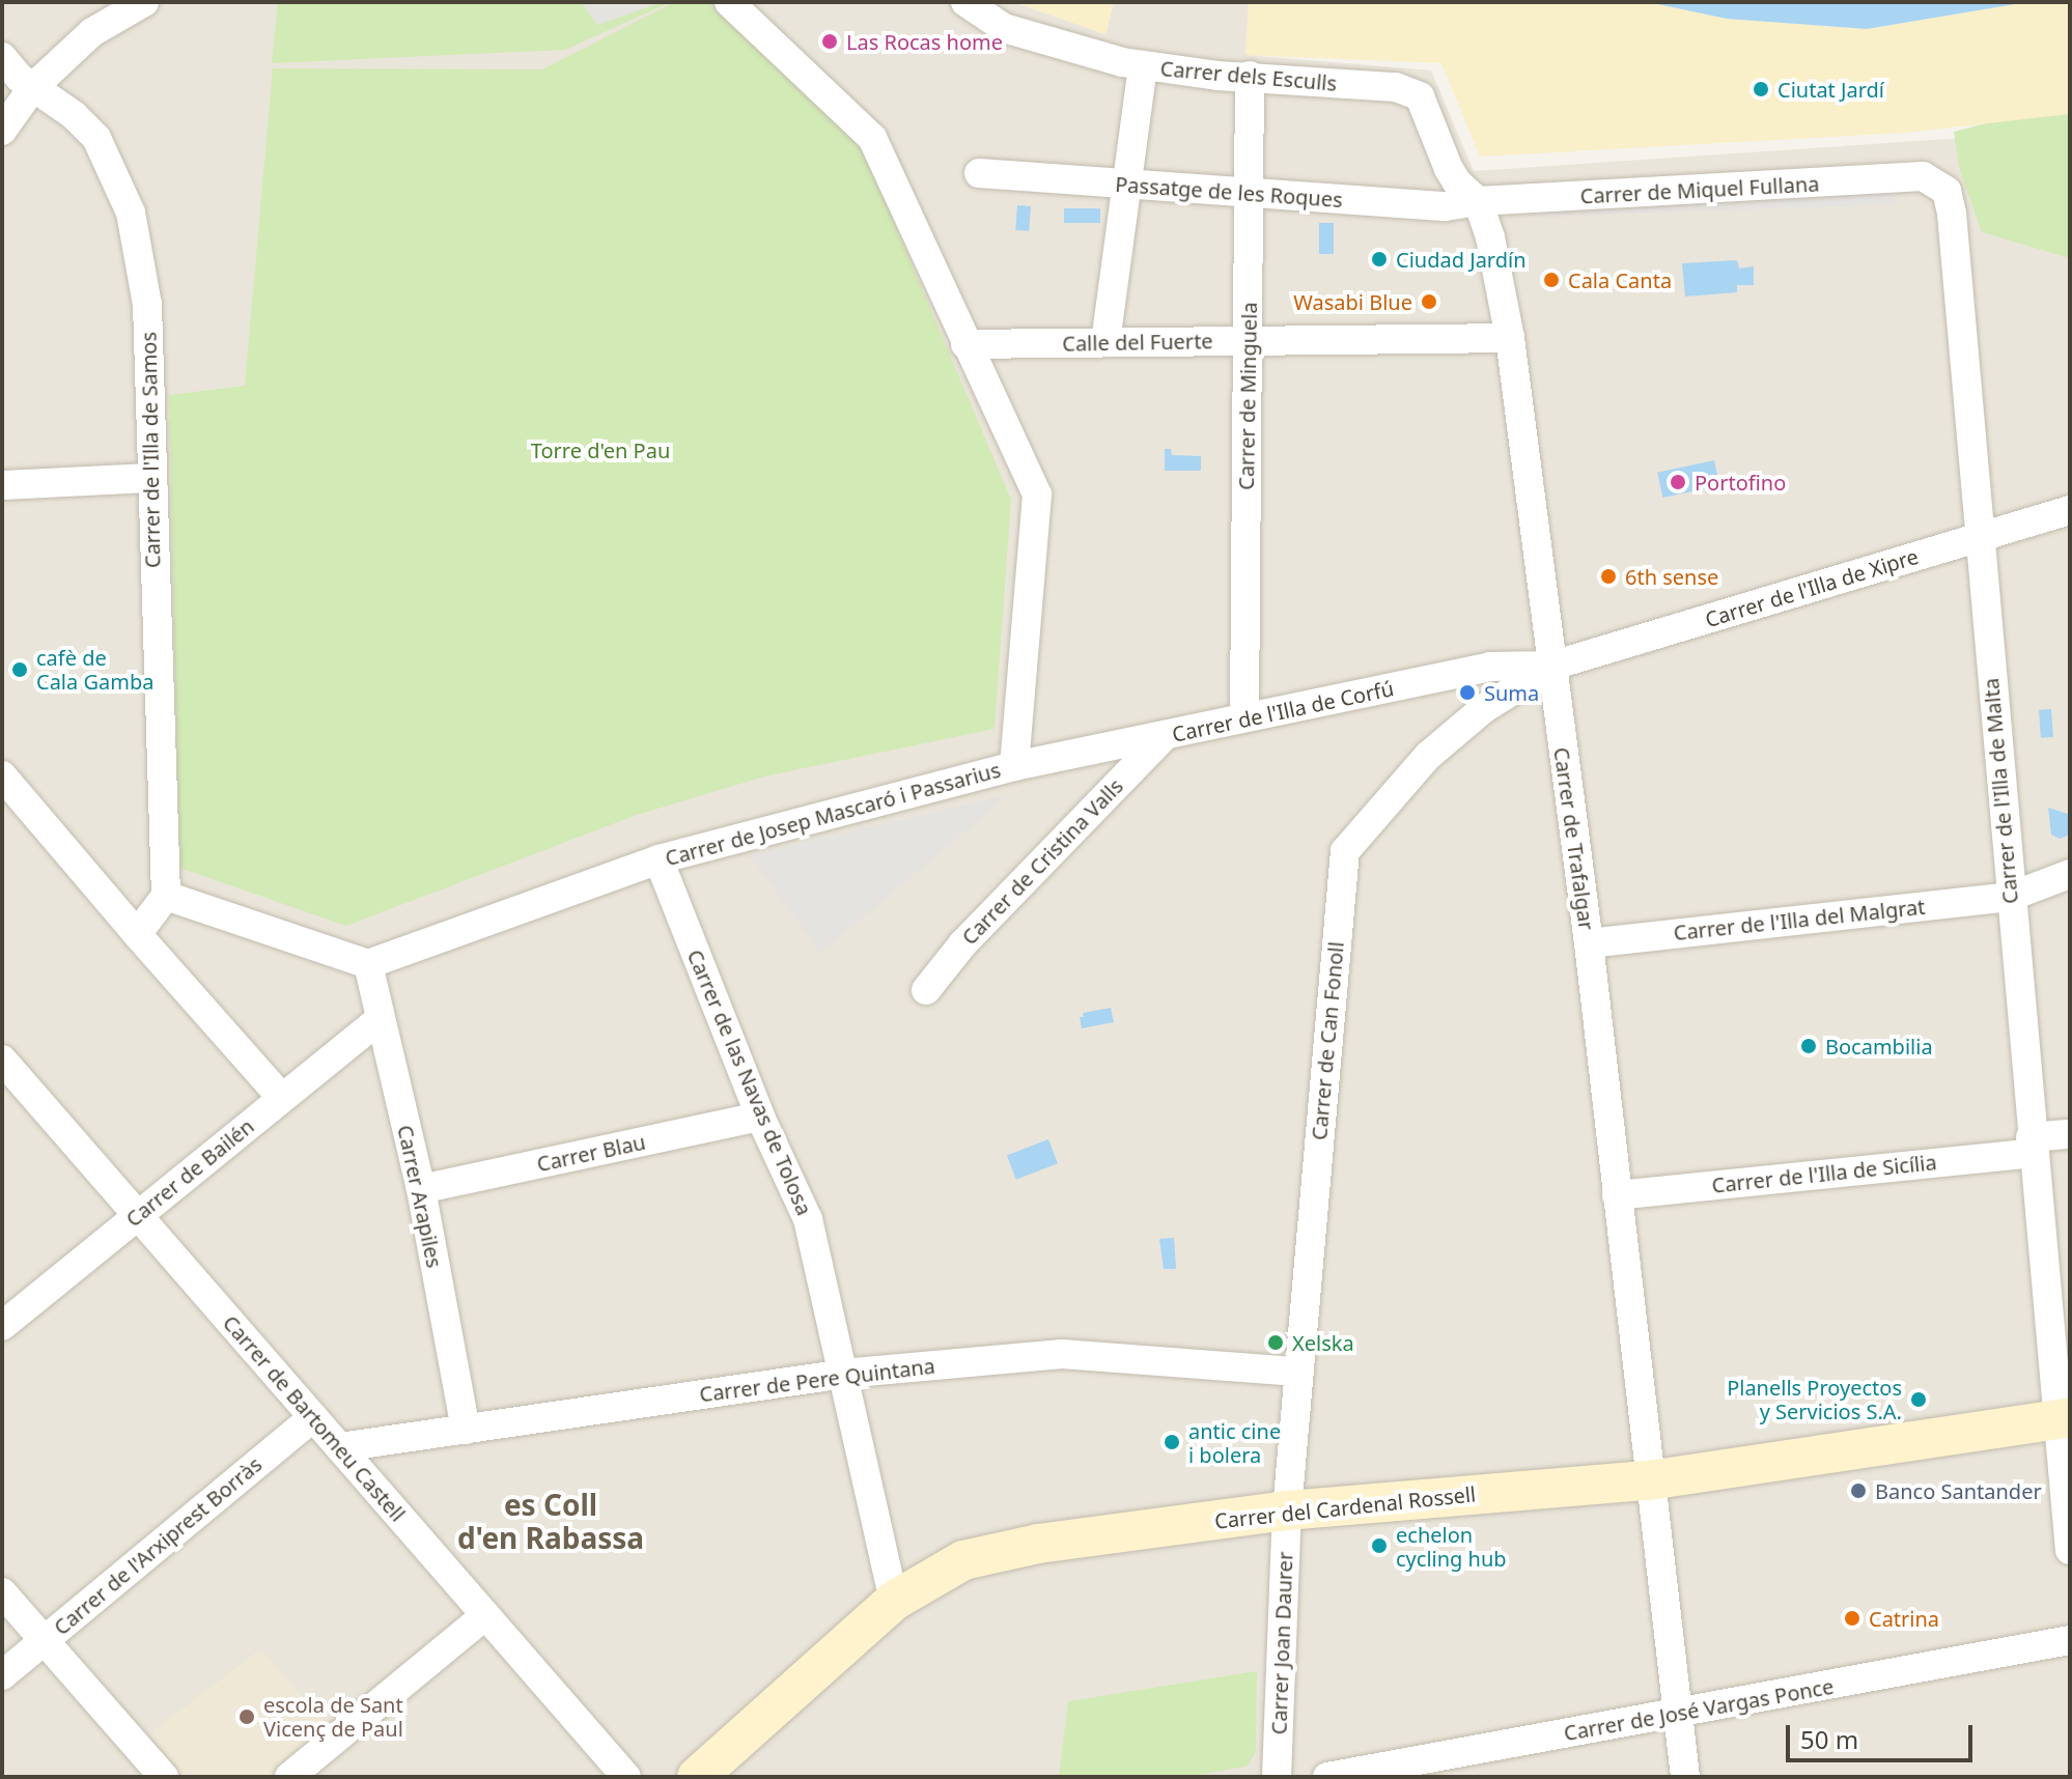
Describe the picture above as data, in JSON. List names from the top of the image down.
{
  "streets": {
    "street": [
      "Carrer dels Esculls",
      "Carrer de Miquel Fullana",
      "Passatge de les Roques",
      "Calle del Fuerte",
      "Carrer de Minguela",
      "Carrer de l'Illa de Samos",
      "Carrer de l'Illa de Xipre",
      "Carrer de l'Illa de Corfú",
      "Carrer de l'Illa de Malta",
      "Carrer de Josep Mascaró i Passarius",
      "Carrer de Trafalgar",
      "Carrer de Cristina Valls",
      "Carrer de l'Illa del Malgrat",
      "Carrer de Can Fonoll",
      "Carrer de las Navas de Tolosa",
      "Carrer Blau",
      "Carrer de Bailén",
      "Carrer de l'Illa de Sicília",
      "Carrer Arapiles",
      "Carrer de Pere Quintana",
      "Carrer de Bartomeu Castell",
      "Carrer del Cardenal Rossell",
      "Carrer de l'Arxiprest Borràs",
      "Carrer Joan Daurer",
      "Carrer de José Vargas Ponce"
    ]
  },
  "crossings": [
    ["Carrer dels Esculls", "Carrer de Miquel Fullana"],
    ["Carrer dels Esculls", "Passatge de les Roques"],
    ["Carrer dels Esculls", "Carrer de Minguela"],
    ["Carrer dels Esculls", "Carrer de Trafalgar"],
    ["Carrer de Miquel Fullana", "Passatge de les Roques"],
    ["Carrer de Miquel Fullana", "Carrer de l'Illa de Malta"],
    ["Carrer de Miquel Fullana", "Carrer de Trafalgar"],
    ["Passatge de les Roques", "Carrer de Minguela"],
    ["Passatge de les Roques", "Carrer de Trafalgar"],
    ["Calle del Fuerte", "Carrer de Minguela"],
    ["Calle del Fuerte", "Carrer de Josep Mascaró i Passarius"],
    ["Calle del Fuerte", "Carrer de Trafalgar"],
    ["Carrer de Minguela", "Carrer de l'Illa de Corfú"],
    ["Carrer de l'Illa de Xipre", "Carrer de l'Illa de Corfú"],
    ["Carrer de l'Illa de Xipre", "Carrer de l'Illa de Malta"],
    ["Carrer de l'Illa de Xipre", "Carrer de Trafalgar"],
    ["Carrer de l'Illa de Xipre", "Carrer de Can Fonoll"],
    ["Carrer de l'Illa de Corfú", "Carrer de Josep Mascaró i Passarius"],
    ["Carrer de l'Illa de Corfú", "Carrer de Trafalgar"],
    ["Carrer de l'Illa de Corfú", "Carrer de Cristina Valls"],
    ["Carrer de l'Illa de Corfú", "Carrer de Can Fonoll"],
    ["Carrer de l'Illa de Malta", "Carrer de l'Illa del Malgrat"],
    ["Carrer de l'Illa de Malta", "Carrer de l'Illa de Sicília"],
    ["Carrer de l'Illa de Malta", "Carrer del Cardenal Rossell"],
    ["Carrer de Josep Mascaró i Passarius", "Carrer de las Navas de Tolosa"],
    ["Carrer de Josep Mascaró i Passarius", "Carrer Arapiles"],
    ["Carrer de Trafalgar", "Carrer de l'Illa del Malgrat"],
    ["Carrer de Trafalgar", "Carrer de Can Fonoll"],
    ["Carrer de Trafalgar", "Carrer de l'Illa de Sicília"],
    ["Carrer de Trafalgar", "Carrer del Cardenal Rossell"],
    ["Carrer de Trafalgar", "Carrer de José Vargas Ponce"],
    ["Carrer de Can Fonoll", "Carrer de Pere Quintana"],
    ["Carrer de Can Fonoll", "Carrer del Cardenal Rossell"],
    ["Carrer de Can Fonoll", "Carrer Joan Daurer"],
    ["Carrer de las Navas de Tolosa", "Carrer Blau"],
    ["Carrer de las Navas de Tolosa", "Carrer de Pere Quintana"],
    ["Carrer de las Navas de Tolosa", "Carrer del Cardenal Rossell"],
    ["Carrer Blau", "Carrer Arapiles"],
    ["Carrer de Bailén", "Carrer Arapiles"],
    ["Carrer de Bailén", "Carrer de Bartomeu Castell"],
    ["Carrer Arapiles", "Carrer de Pere Quintana"],
    ["Carrer de Pere Quintana", "Carrer de Bartomeu Castell"],
    ["Carrer de Bartomeu Castell", "Carrer de l'Arxiprest Borràs"],
    ["Carrer del Cardenal Rossell", "Carrer Joan Daurer"]
  ],
  "districts": ["es Coll d'en Rabassa"],
  "parks": ["Torre d'en Pau"],
  "places": [
    "Las Rocas home",
    "Ciutat Jardí",
    "Ciudad Jardín",
    "Cala Canta",
    "Wasabi Blue",
    "Portofino",
    "6th sense",
    "cafè de Cala Gamba",
    "Suma",
    "Bocambilia",
    "Xelska",
    "Planells Proyectos y Servicios S.A.",
    "antic cine i bolera",
    "Banco Santander",
    "echelon cycling hub",
    "Catrina",
    "escola de Sant Vicenç de Paul"
  ],
  "scale_bar": "50 m"
}
